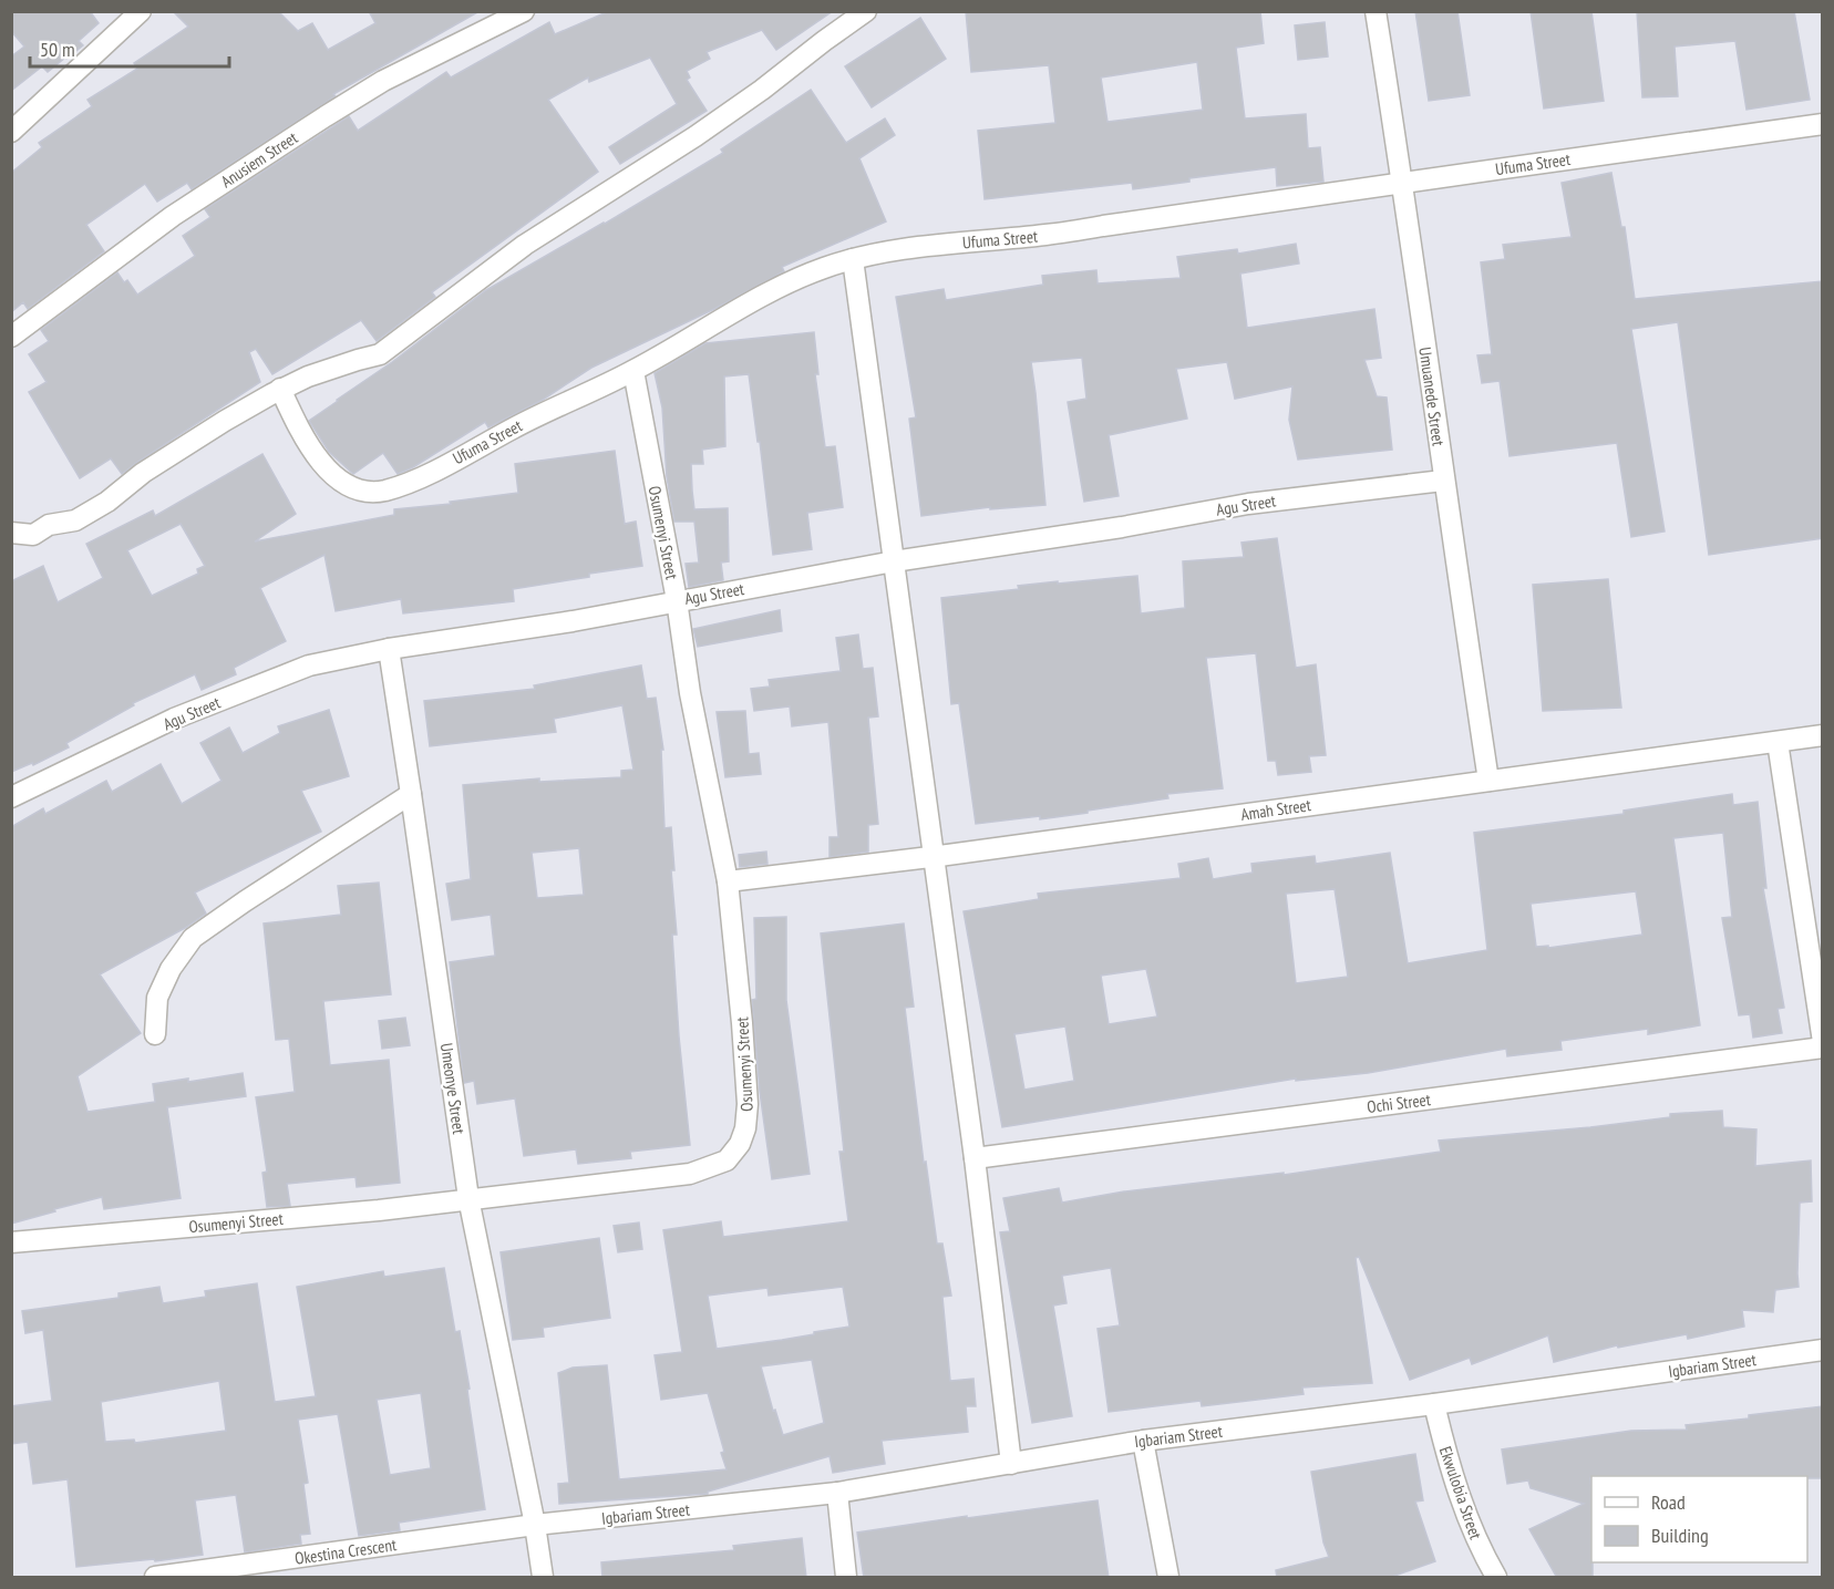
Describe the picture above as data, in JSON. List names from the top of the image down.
{
  "streets": {
    "street": [
      "Anusiem Street",
      "Ufuma Street",
      "Umuanede Street",
      "Agu Street",
      "Osumenyi Street",
      "Amah Street",
      "Umeonye Street",
      "Ochi Street",
      "Igbariam Street",
      "Ekwulobia Street",
      "Okestina Crescent"
    ]
  },
  "crossings": [
    ["Ufuma Street", "Umuanede Street"],
    ["Ufuma Street", "Osumenyi Street"],
    ["Umuanede Street", "Agu Street"],
    ["Umuanede Street", "Amah Street"],
    ["Agu Street", "Osumenyi Street"],
    ["Agu Street", "Umeonye Street"],
    ["Osumenyi Street", "Amah Street"],
    ["Osumenyi Street", "Umeonye Street"],
    ["Umeonye Street", "Igbariam Street"],
    ["Umeonye Street", "Okestina Crescent"],
    ["Igbariam Street", "Ekwulobia Street"],
    ["Igbariam Street", "Okestina Crescent"]
  ],
  "legend": ["Road", "Building"],
  "scale_bar": "50 m"
}
